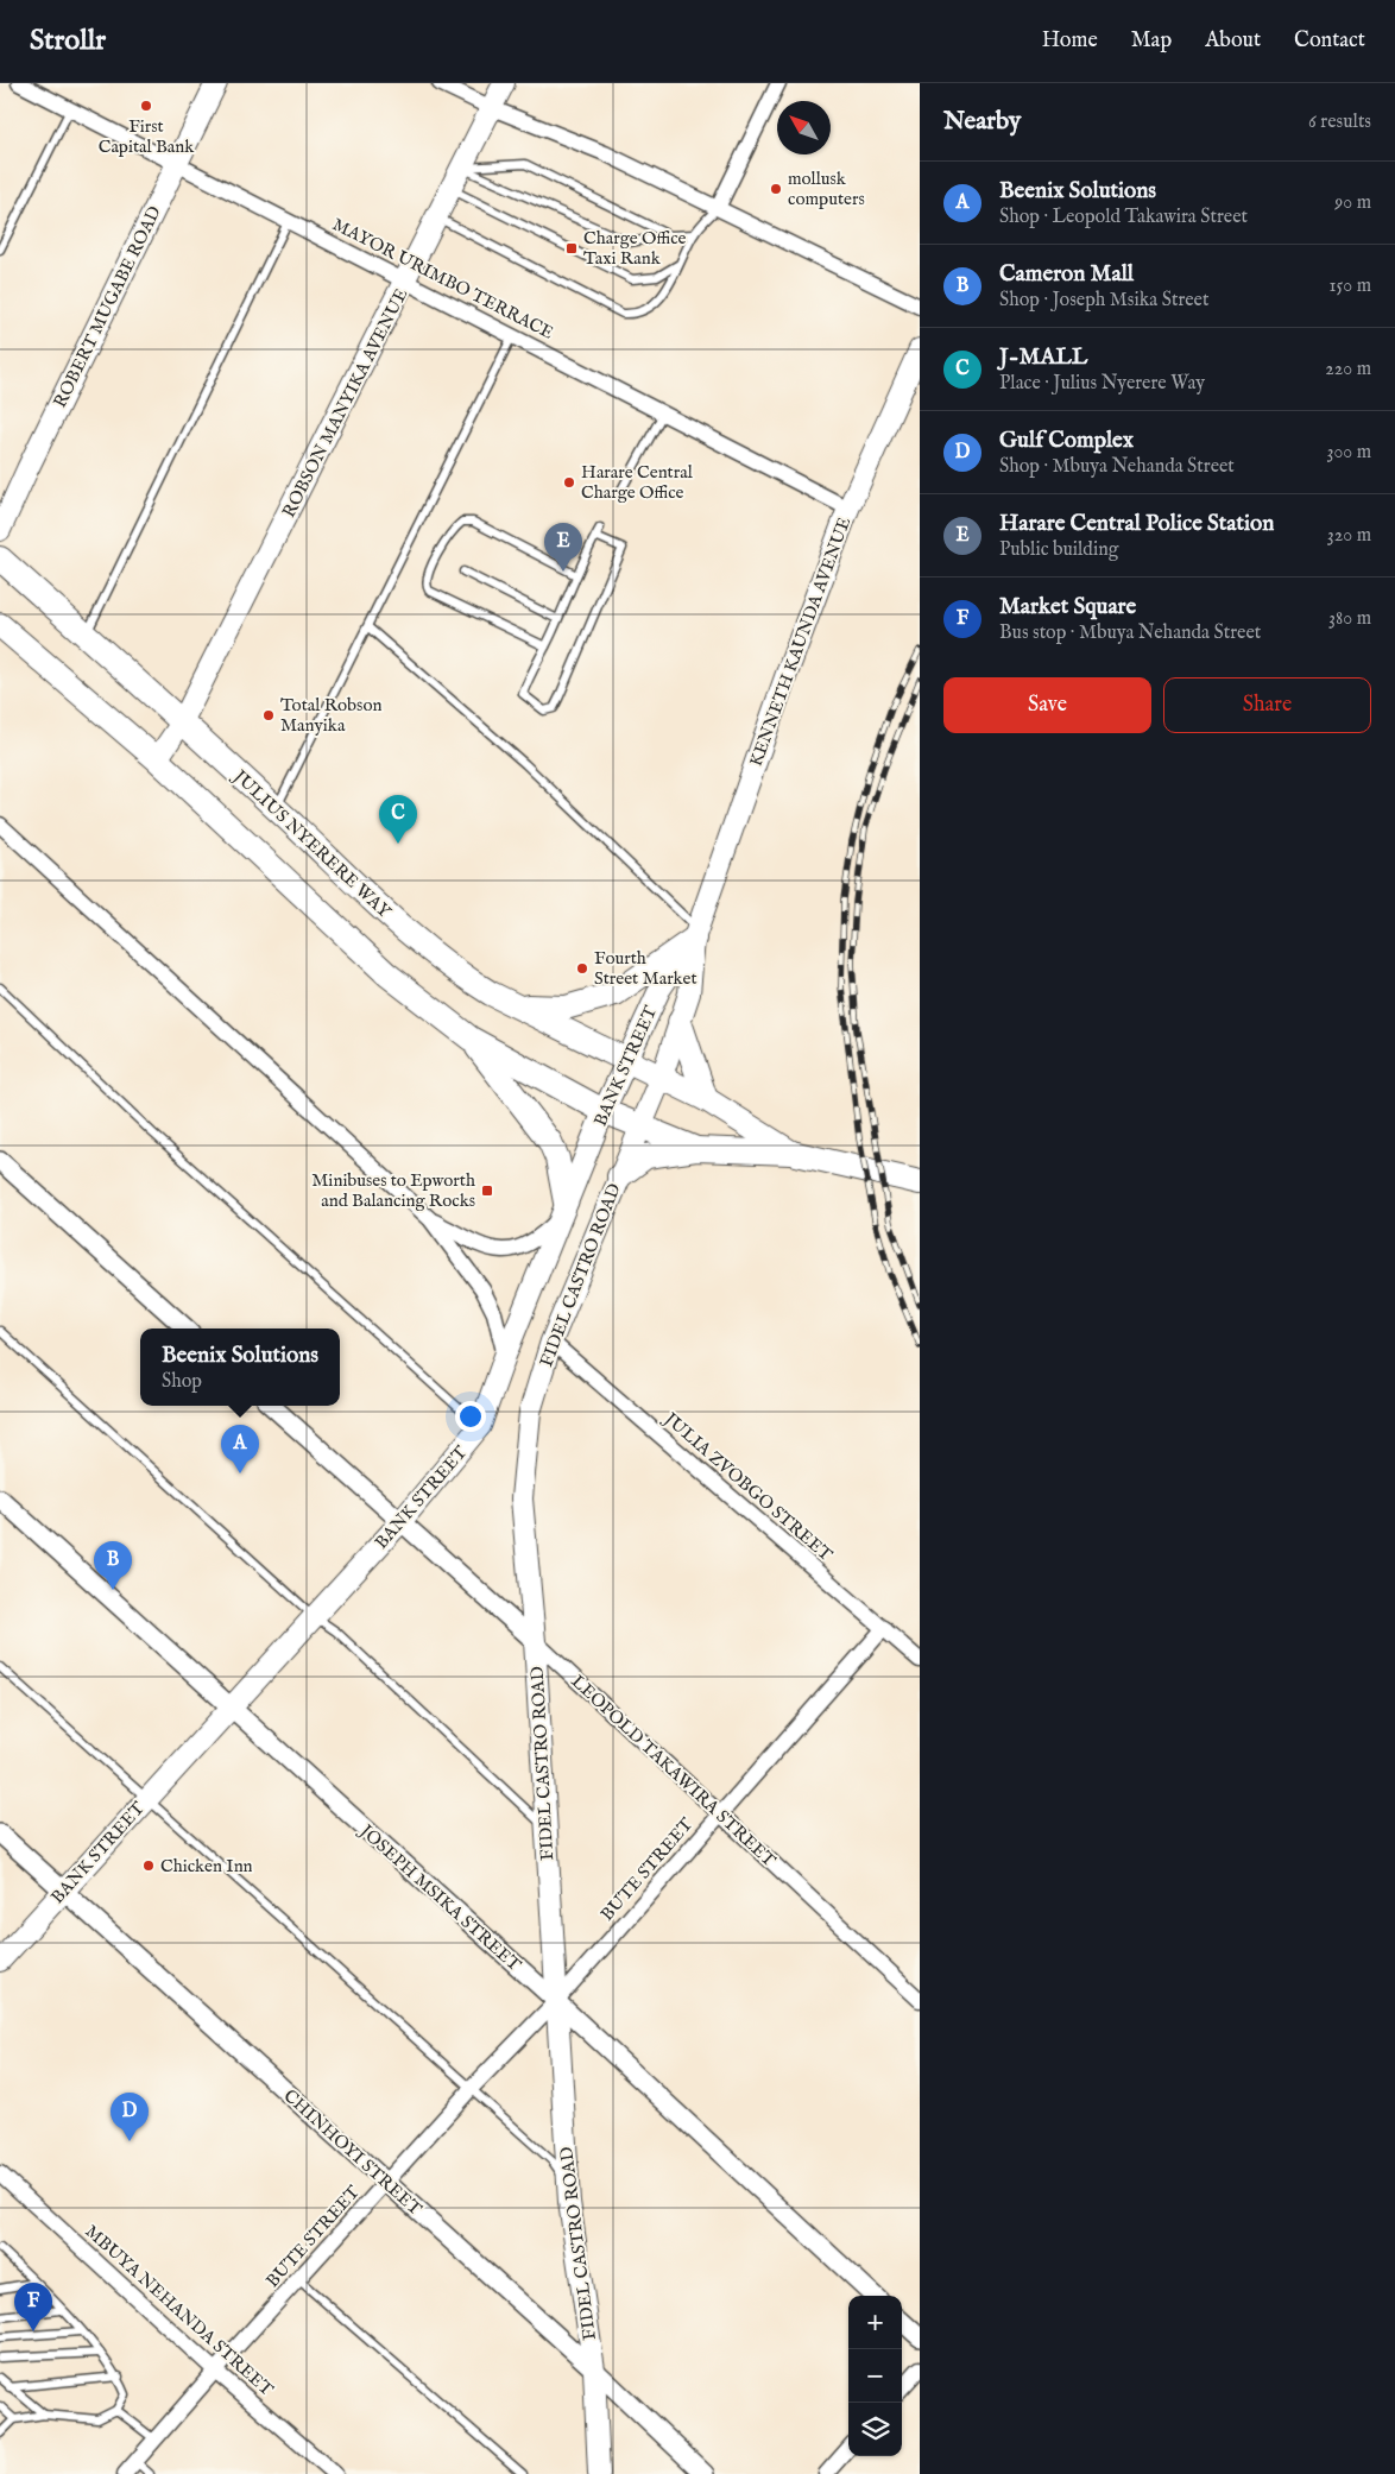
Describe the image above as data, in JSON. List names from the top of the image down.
{
  "streets": {
    "main road": [
      "ROBERT MUGABE ROAD",
      "ROBSON MANYIKA AVENUE",
      "KENNETH KAUNDA AVENUE",
      "JULIUS NYERERE WAY",
      "BANK STREET",
      "FIDEL CASTRO ROAD"
    ],
    "street": [
      "MAYOR URIMBO TERRACE",
      "JULIA ZVOBGO STREET",
      "LEOPOLD TAKAWIRA STREET",
      "BUTE STREET",
      "JOSEPH MSIKA STREET",
      "CHINHOYI STREET",
      "MBUYA NEHANDA STREET"
    ]
  },
  "crossings": [
    ["MAYOR URIMBO TERRACE", "ROBERT MUGABE ROAD"],
    ["MAYOR URIMBO TERRACE", "ROBSON MANYIKA AVENUE"],
    ["MAYOR URIMBO TERRACE", "KENNETH KAUNDA AVENUE"],
    ["ROBSON MANYIKA AVENUE", "JULIUS NYERERE WAY"],
    ["KENNETH KAUNDA AVENUE", "BANK STREET"],
    ["KENNETH KAUNDA AVENUE", "FIDEL CASTRO ROAD"],
    ["JULIUS NYERERE WAY", "BANK STREET"],
    ["JULIUS NYERERE WAY", "FIDEL CASTRO ROAD"],
    ["BANK STREET", "FIDEL CASTRO ROAD"],
    ["BANK STREET", "LEOPOLD TAKAWIRA STREET"],
    ["BANK STREET", "JOSEPH MSIKA STREET"],
    ["BANK STREET", "CHINHOYI STREET"],
    ["FIDEL CASTRO ROAD", "JULIA ZVOBGO STREET"],
    ["FIDEL CASTRO ROAD", "LEOPOLD TAKAWIRA STREET"],
    ["FIDEL CASTRO ROAD", "BUTE STREET"],
    ["FIDEL CASTRO ROAD", "JOSEPH MSIKA STREET"],
    ["FIDEL CASTRO ROAD", "CHINHOYI STREET"],
    ["JULIA ZVOBGO STREET", "BUTE STREET"],
    ["LEOPOLD TAKAWIRA STREET", "BUTE STREET"],
    ["BUTE STREET", "JOSEPH MSIKA STREET"],
    ["BUTE STREET", "CHINHOYI STREET"],
    ["BUTE STREET", "MBUYA NEHANDA STREET"]
  ],
  "places": {
    "other": [
      "First Capital Bank",
      "mollusk computers",
      "Harare Central Charge Office",
      "Total Robson Manyika",
      "Fourth Street Market",
      "Chicken Inn"
    ],
    "transit": ["Charge Office Taxi Rank", "Minibuses to Epworth and Balancing Rocks"]
  },
  "north": "top left",
  "page": {
    "header": "Strollr",
    "nav": [
      "Home",
      "Map",
      "About",
      "Contact"
    ],
    "heading": ["Nearby", "6 results"],
    "list": [
      {
        "mark": "A",
        "name": "Beenix Solutions",
        "note": "Shop · Leopold Takawira Street",
        "value": "90 m"
      },
      {
        "mark": "B",
        "name": "Cameron Mall",
        "note": "Shop · Joseph Msika Street",
        "value": "150 m"
      },
      {
        "mark": "C",
        "name": "J-MALL",
        "note": "Place · Julius Nyerere Way",
        "value": "220 m"
      },
      {
        "mark": "D",
        "name": "Gulf Complex",
        "note": "Shop · Mbuya Nehanda Street",
        "value": "300 m"
      },
      {
        "mark": "E",
        "name": "Harare Central Police Station",
        "note": "Public building",
        "value": "320 m"
      },
      {
        "mark": "F",
        "name": "Market Square",
        "note": "Bus stop · Mbuya Nehanda Street",
        "value": "380 m"
      }
    ],
    "pins": [
      "E",
      "C",
      "A",
      "B",
      "D",
      "F"
    ],
    "buttons": ["Save", "Share"],
    "popup": ["Beenix Solutions", "Shop"],
    "map_buttons": ["+", "−"]
  }
}
